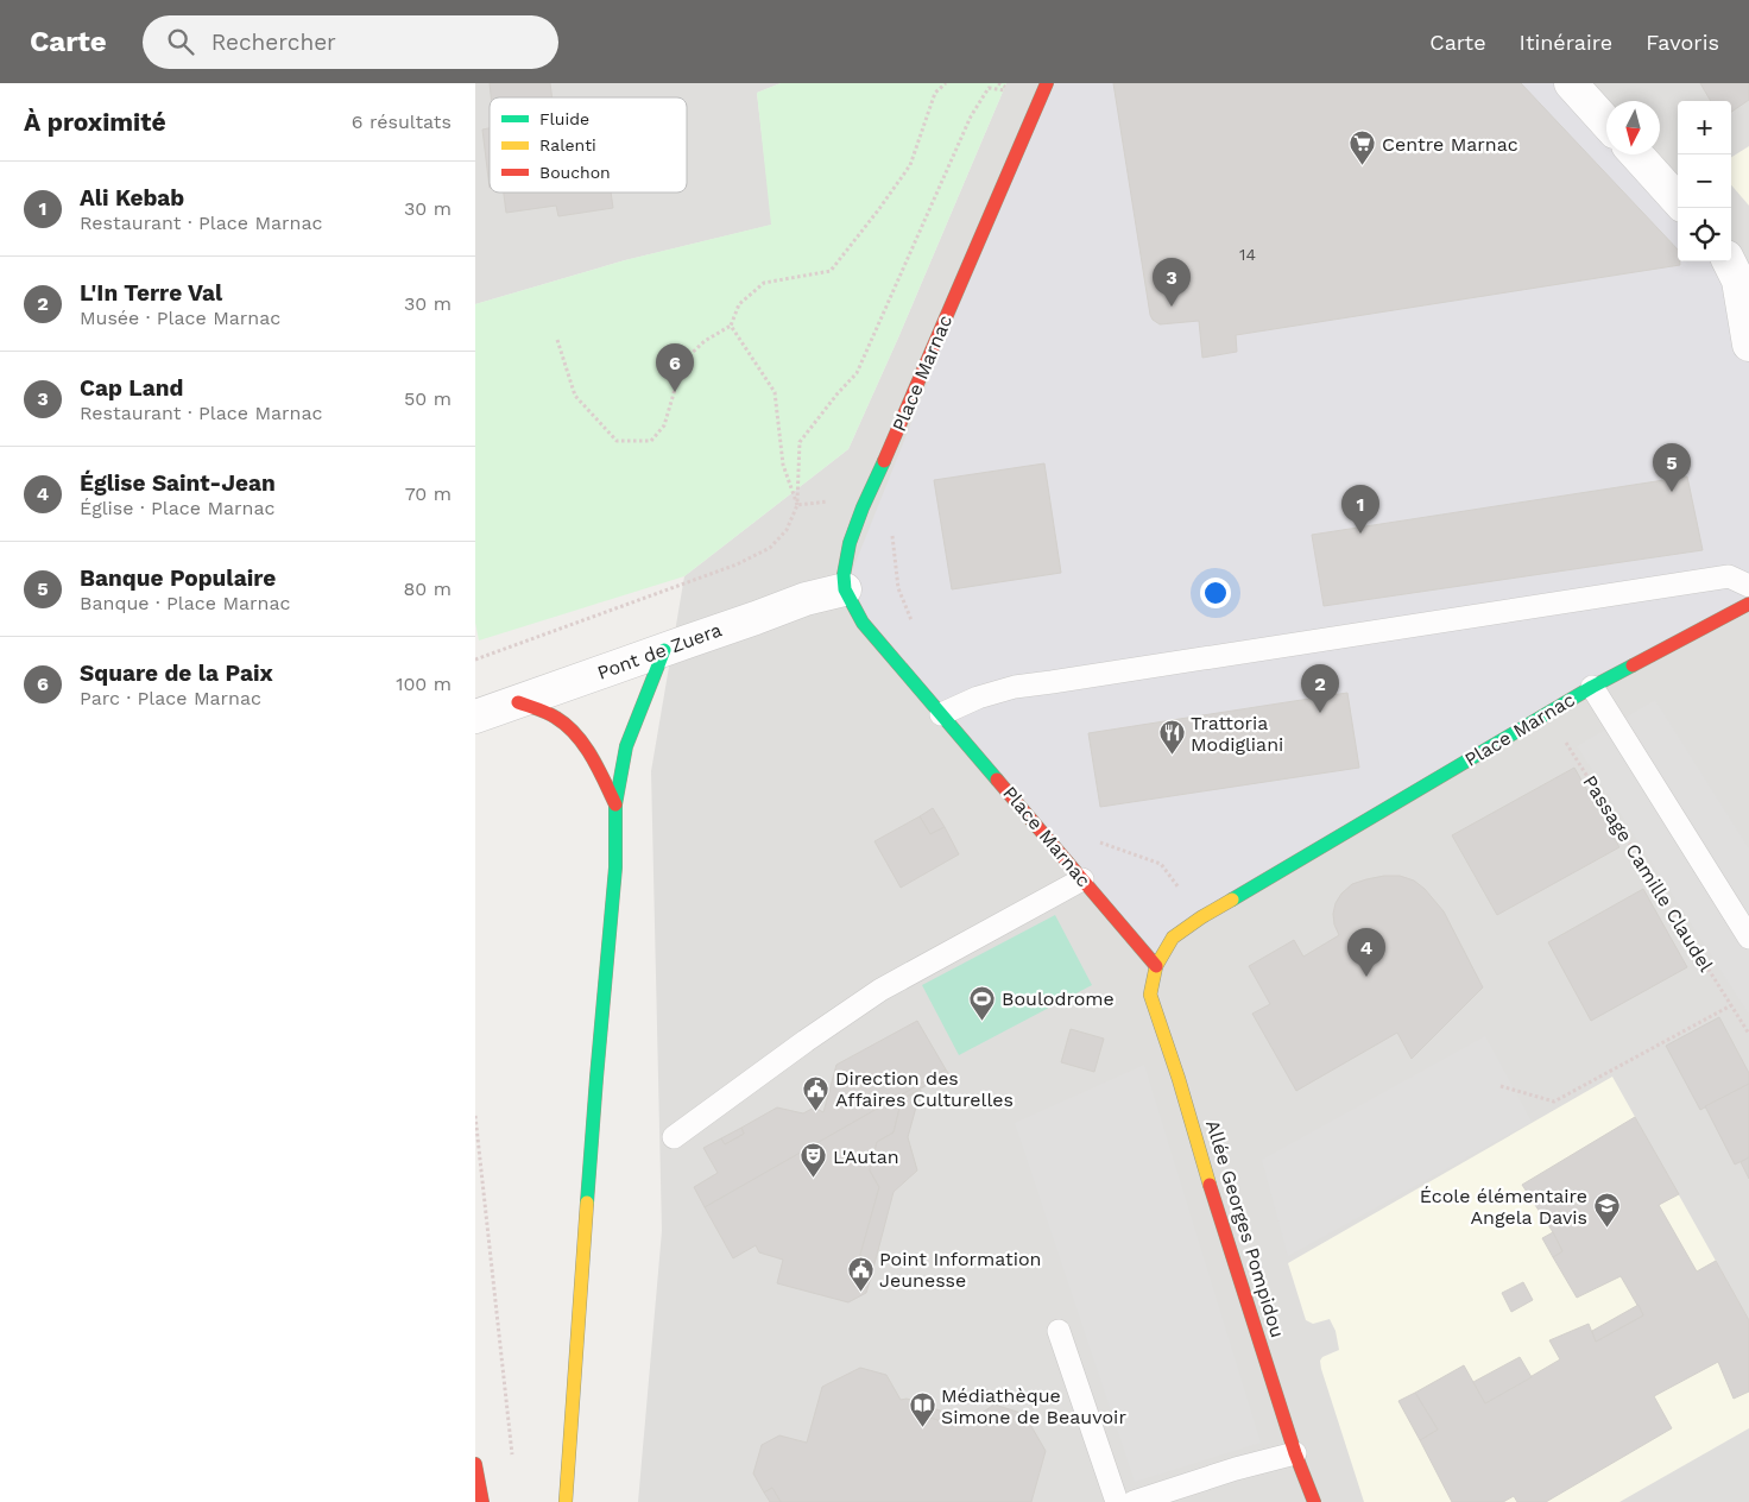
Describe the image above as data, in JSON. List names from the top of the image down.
{
  "streets": {
    "street": ["Place Marnac", "Pont de Zuera", "Allée Georges Pompidou"],
    "path": ["Passage Camille Claudel"]
  },
  "crossings": [
    ["Place Marnac", "Pont de Zuera"],
    ["Place Marnac", "Passage Camille Claudel"],
    ["Place Marnac", "Allée Georges Pompidou"]
  ],
  "places": {
    "supermarket": ["Centre Marnac"],
    "restaurant": ["Trattoria Modigliani"],
    "sports": ["Boulodrome"],
    "public building": ["Direction des Affaires Culturelles", "Point Information Jeunesse"],
    "theatre": ["L'Autan"],
    "school or university": ["École élémentaire Angela Davis"],
    "library": ["Médiathèque Simone de Beauvoir"]
  },
  "house_numbers": ["14"],
  "legend": ["Fluide", "Ralenti", "Bouchon"],
  "north": "bottom",
  "page": {
    "header": "Carte",
    "search": "Rechercher",
    "nav": ["Carte", "Itinéraire", "Favoris"],
    "heading": ["À proximité", "6 résultats"],
    "map_buttons": ["+", "−"],
    "list": [
      {
        "mark": "1",
        "name": "Ali Kebab",
        "note": "Restaurant · Place Marnac",
        "value": "30 m"
      },
      {
        "mark": "2",
        "name": "L'In Terre Val",
        "note": "Musée · Place Marnac",
        "value": "30 m"
      },
      {
        "mark": "3",
        "name": "Cap Land",
        "note": "Restaurant · Place Marnac",
        "value": "50 m"
      },
      {
        "mark": "4",
        "name": "Église Saint-Jean",
        "note": "Église · Place Marnac",
        "value": "70 m"
      },
      {
        "mark": "5",
        "name": "Banque Populaire",
        "note": "Banque · Place Marnac",
        "value": "80 m"
      },
      {
        "mark": "6",
        "name": "Square de la Paix",
        "note": "Parc · Place Marnac",
        "value": "100 m"
      }
    ],
    "pins": [
      "3",
      "6",
      "5",
      "1",
      "2",
      "4"
    ]
  }
}
